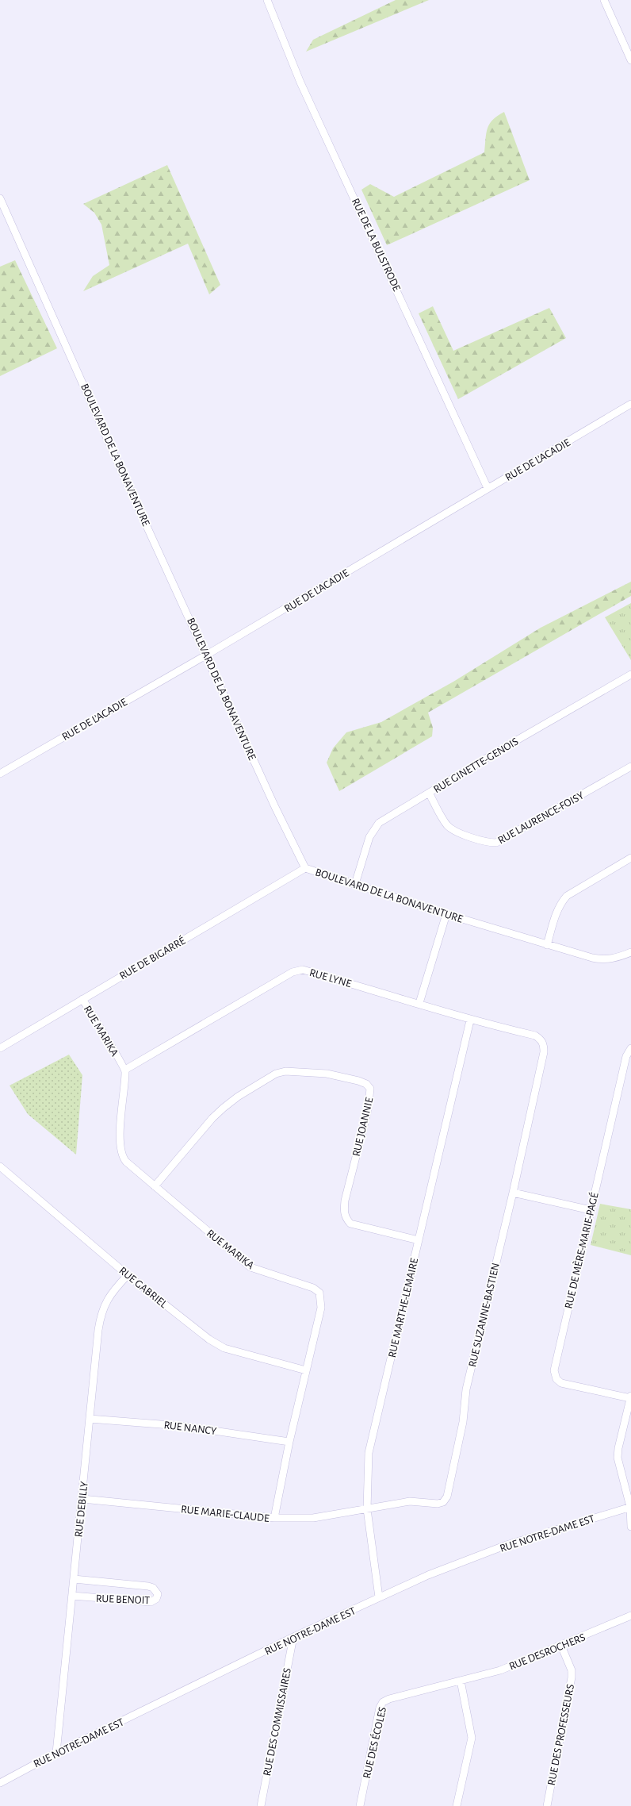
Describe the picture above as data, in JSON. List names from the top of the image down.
{
  "streets": {
    "street": [
      "RUE DE LA BULSTRODE",
      "BOULEVARD DE LA BONAVENTURE",
      "RUE DE L'ACADIE",
      "RUE GINETTE-GENOIS",
      "RUE LAURENCE-FOISY",
      "RUE DE BIGARRÉ",
      "RUE LYNE",
      "RUE MARIKA",
      "RUE JOANNIE",
      "RUE DE MÈRE-MARIE-PAGÉ",
      "RUE GABRIEL",
      "RUE MARTHE-LEMAIRE",
      "RUE SUZANNE-BASTIEN",
      "RUE NANCY",
      "RUE DEBILLY",
      "RUE MARIE-CLAUDE",
      "RUE NOTRE-DAME EST",
      "RUE BENOIT",
      "RUE DESROCHERS",
      "RUE DES COMMISSAIRES",
      "RUE DES PROFESSEURS",
      "RUE DES ÉCOLES"
    ]
  },
  "crossings": [
    ["RUE DE LA BULSTRODE", "RUE DE L'ACADIE"],
    ["BOULEVARD DE LA BONAVENTURE", "RUE DE L'ACADIE"],
    ["BOULEVARD DE LA BONAVENTURE", "RUE GINETTE-GENOIS"],
    ["BOULEVARD DE LA BONAVENTURE", "RUE DE BIGARRÉ"],
    ["RUE GINETTE-GENOIS", "RUE LAURENCE-FOISY"],
    ["RUE DE BIGARRÉ", "RUE MARIKA"],
    ["RUE LYNE", "RUE MARIKA"],
    ["RUE LYNE", "RUE MARTHE-LEMAIRE"],
    ["RUE LYNE", "RUE SUZANNE-BASTIEN"],
    ["RUE MARIKA", "RUE JOANNIE"],
    ["RUE MARIKA", "RUE GABRIEL"],
    ["RUE MARIKA", "RUE NANCY"],
    ["RUE MARIKA", "RUE MARIE-CLAUDE"],
    ["RUE JOANNIE", "RUE MARTHE-LEMAIRE"],
    ["RUE GABRIEL", "RUE DEBILLY"],
    ["RUE MARTHE-LEMAIRE", "RUE SUZANNE-BASTIEN"],
    ["RUE MARTHE-LEMAIRE", "RUE MARIE-CLAUDE"],
    ["RUE MARTHE-LEMAIRE", "RUE NOTRE-DAME EST"],
    ["RUE SUZANNE-BASTIEN", "RUE MARIE-CLAUDE"],
    ["RUE NANCY", "RUE DEBILLY"],
    ["RUE DEBILLY", "RUE MARIE-CLAUDE"],
    ["RUE DEBILLY", "RUE NOTRE-DAME EST"],
    ["RUE DEBILLY", "RUE BENOIT"],
    ["RUE NOTRE-DAME EST", "RUE DES COMMISSAIRES"],
    ["RUE DESROCHERS", "RUE DES PROFESSEURS"],
    ["RUE DESROCHERS", "RUE DES ÉCOLES"]
  ]
}
